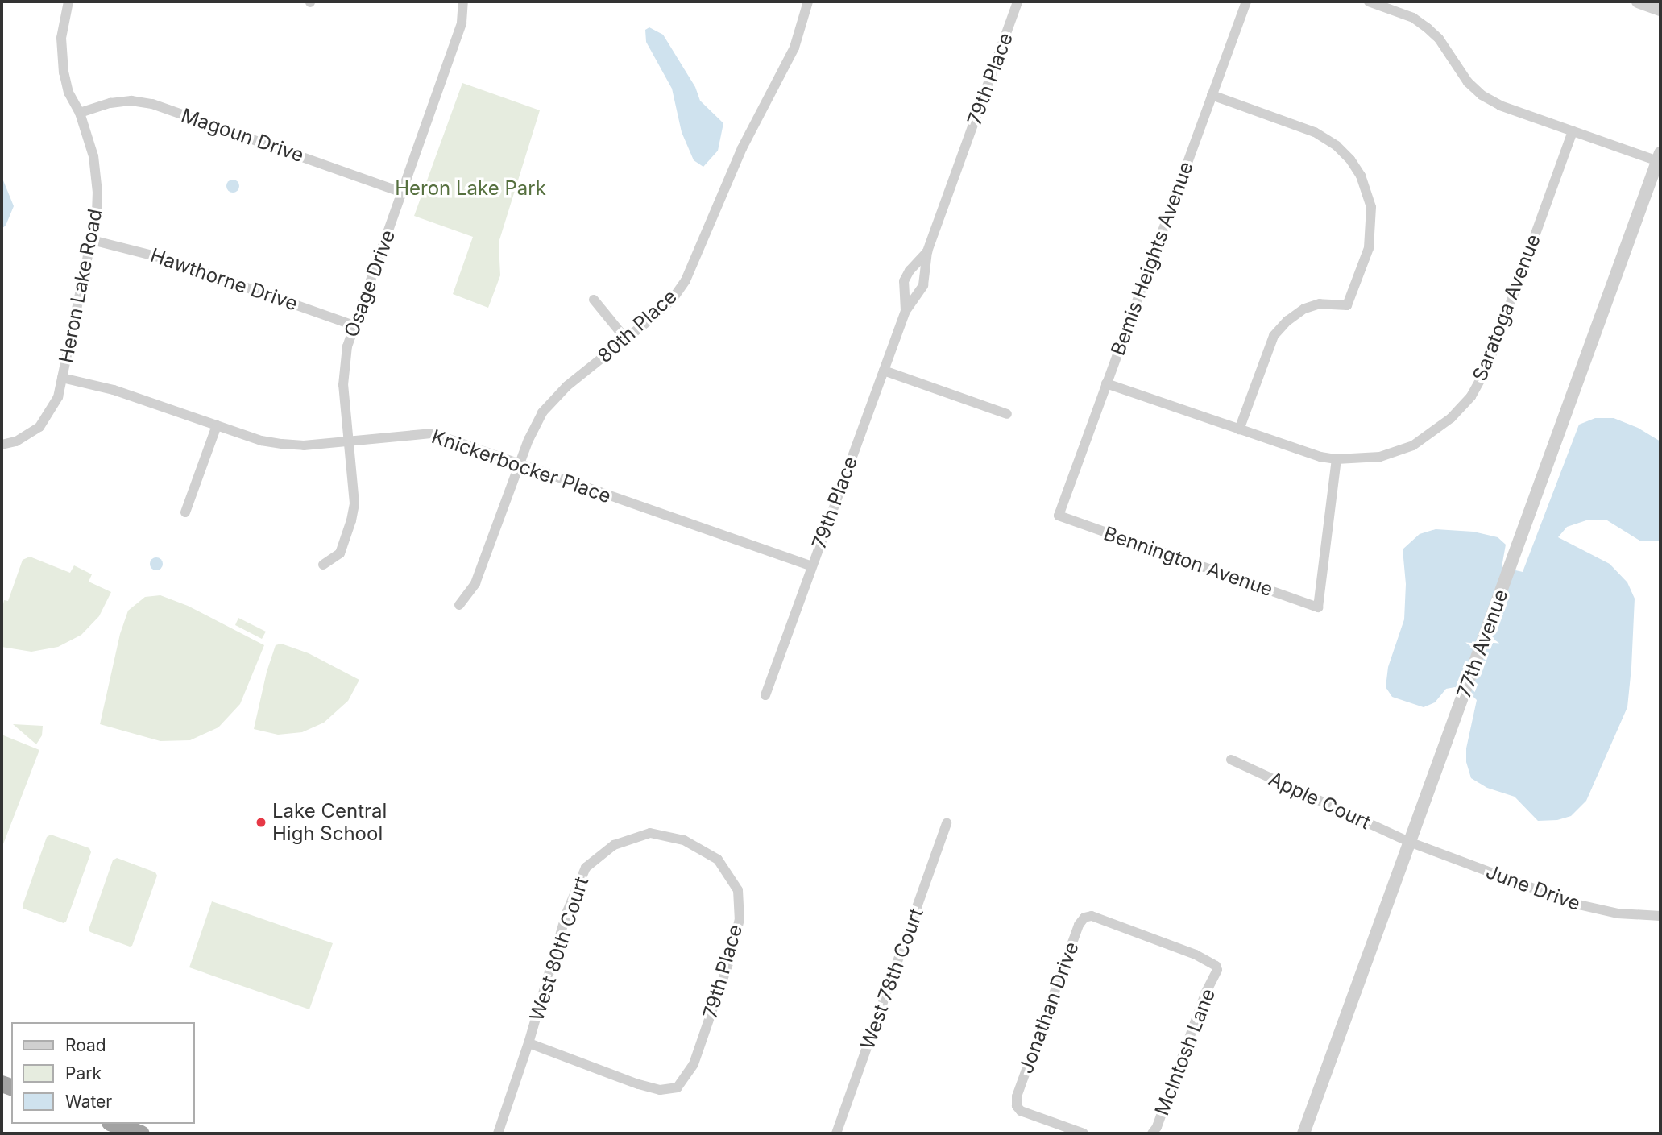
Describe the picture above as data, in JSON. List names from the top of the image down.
{
  "streets": {
    "street": [
      "79th Place",
      "Magoun Drive",
      "Bemis Heights Avenue",
      "Hawthorne Drive",
      "Osage Drive",
      "Heron Lake Road",
      "Saratoga Avenue",
      "80th Place",
      "Knickerbocker Place",
      "Bennington Avenue",
      "77th Avenue",
      "Apple Court",
      "June Drive",
      "West 80th Court",
      "West 78th Court",
      "Jonathan Drive",
      "Mclntosh Lane"
    ]
  },
  "crossings": [
    ["79th Place", "Knickerbocker Place"],
    ["79th Place", "West 80th Court"],
    ["Magoun Drive", "Osage Drive"],
    ["Magoun Drive", "Heron Lake Road"],
    ["Bemis Heights Avenue", "Saratoga Avenue"],
    ["Bemis Heights Avenue", "Bennington Avenue"],
    ["Hawthorne Drive", "Osage Drive"],
    ["Hawthorne Drive", "Heron Lake Road"],
    ["Osage Drive", "Knickerbocker Place"],
    ["Heron Lake Road", "Knickerbocker Place"],
    ["Saratoga Avenue", "Bennington Avenue"],
    ["80th Place", "Knickerbocker Place"],
    ["77th Avenue", "Apple Court"],
    ["77th Avenue", "June Drive"],
    ["Apple Court", "June Drive"],
    ["Jonathan Drive", "Mclntosh Lane"]
  ],
  "parks": ["Heron Lake Park"],
  "places": ["Lake Central High School"],
  "legend": ["Road", "Park", "Water"]
}
